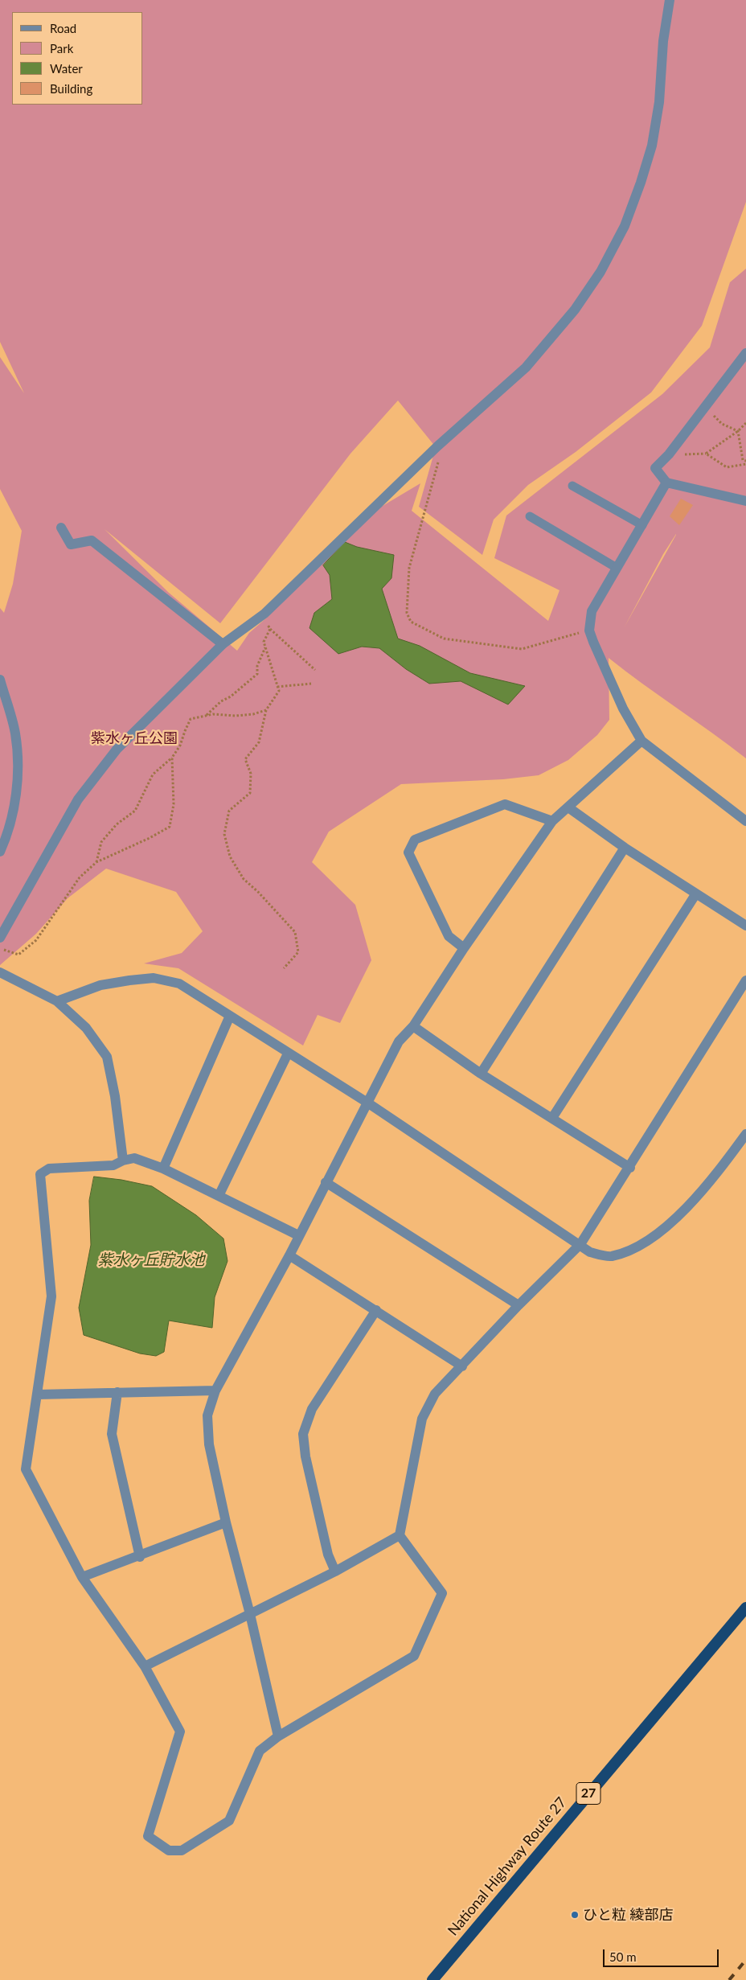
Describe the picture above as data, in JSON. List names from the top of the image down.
{
  "streets": {
    "highway": ["27", "National Highway Route 27"]
  },
  "water": ["紫水ヶ丘貯水池"],
  "parks": ["紫水ヶ丘公園"],
  "places": ["ひと粒 綾部店"],
  "legend": [
    "Road",
    "Park",
    "Water",
    "Building"
  ],
  "scale_bar": "50 m"
}
